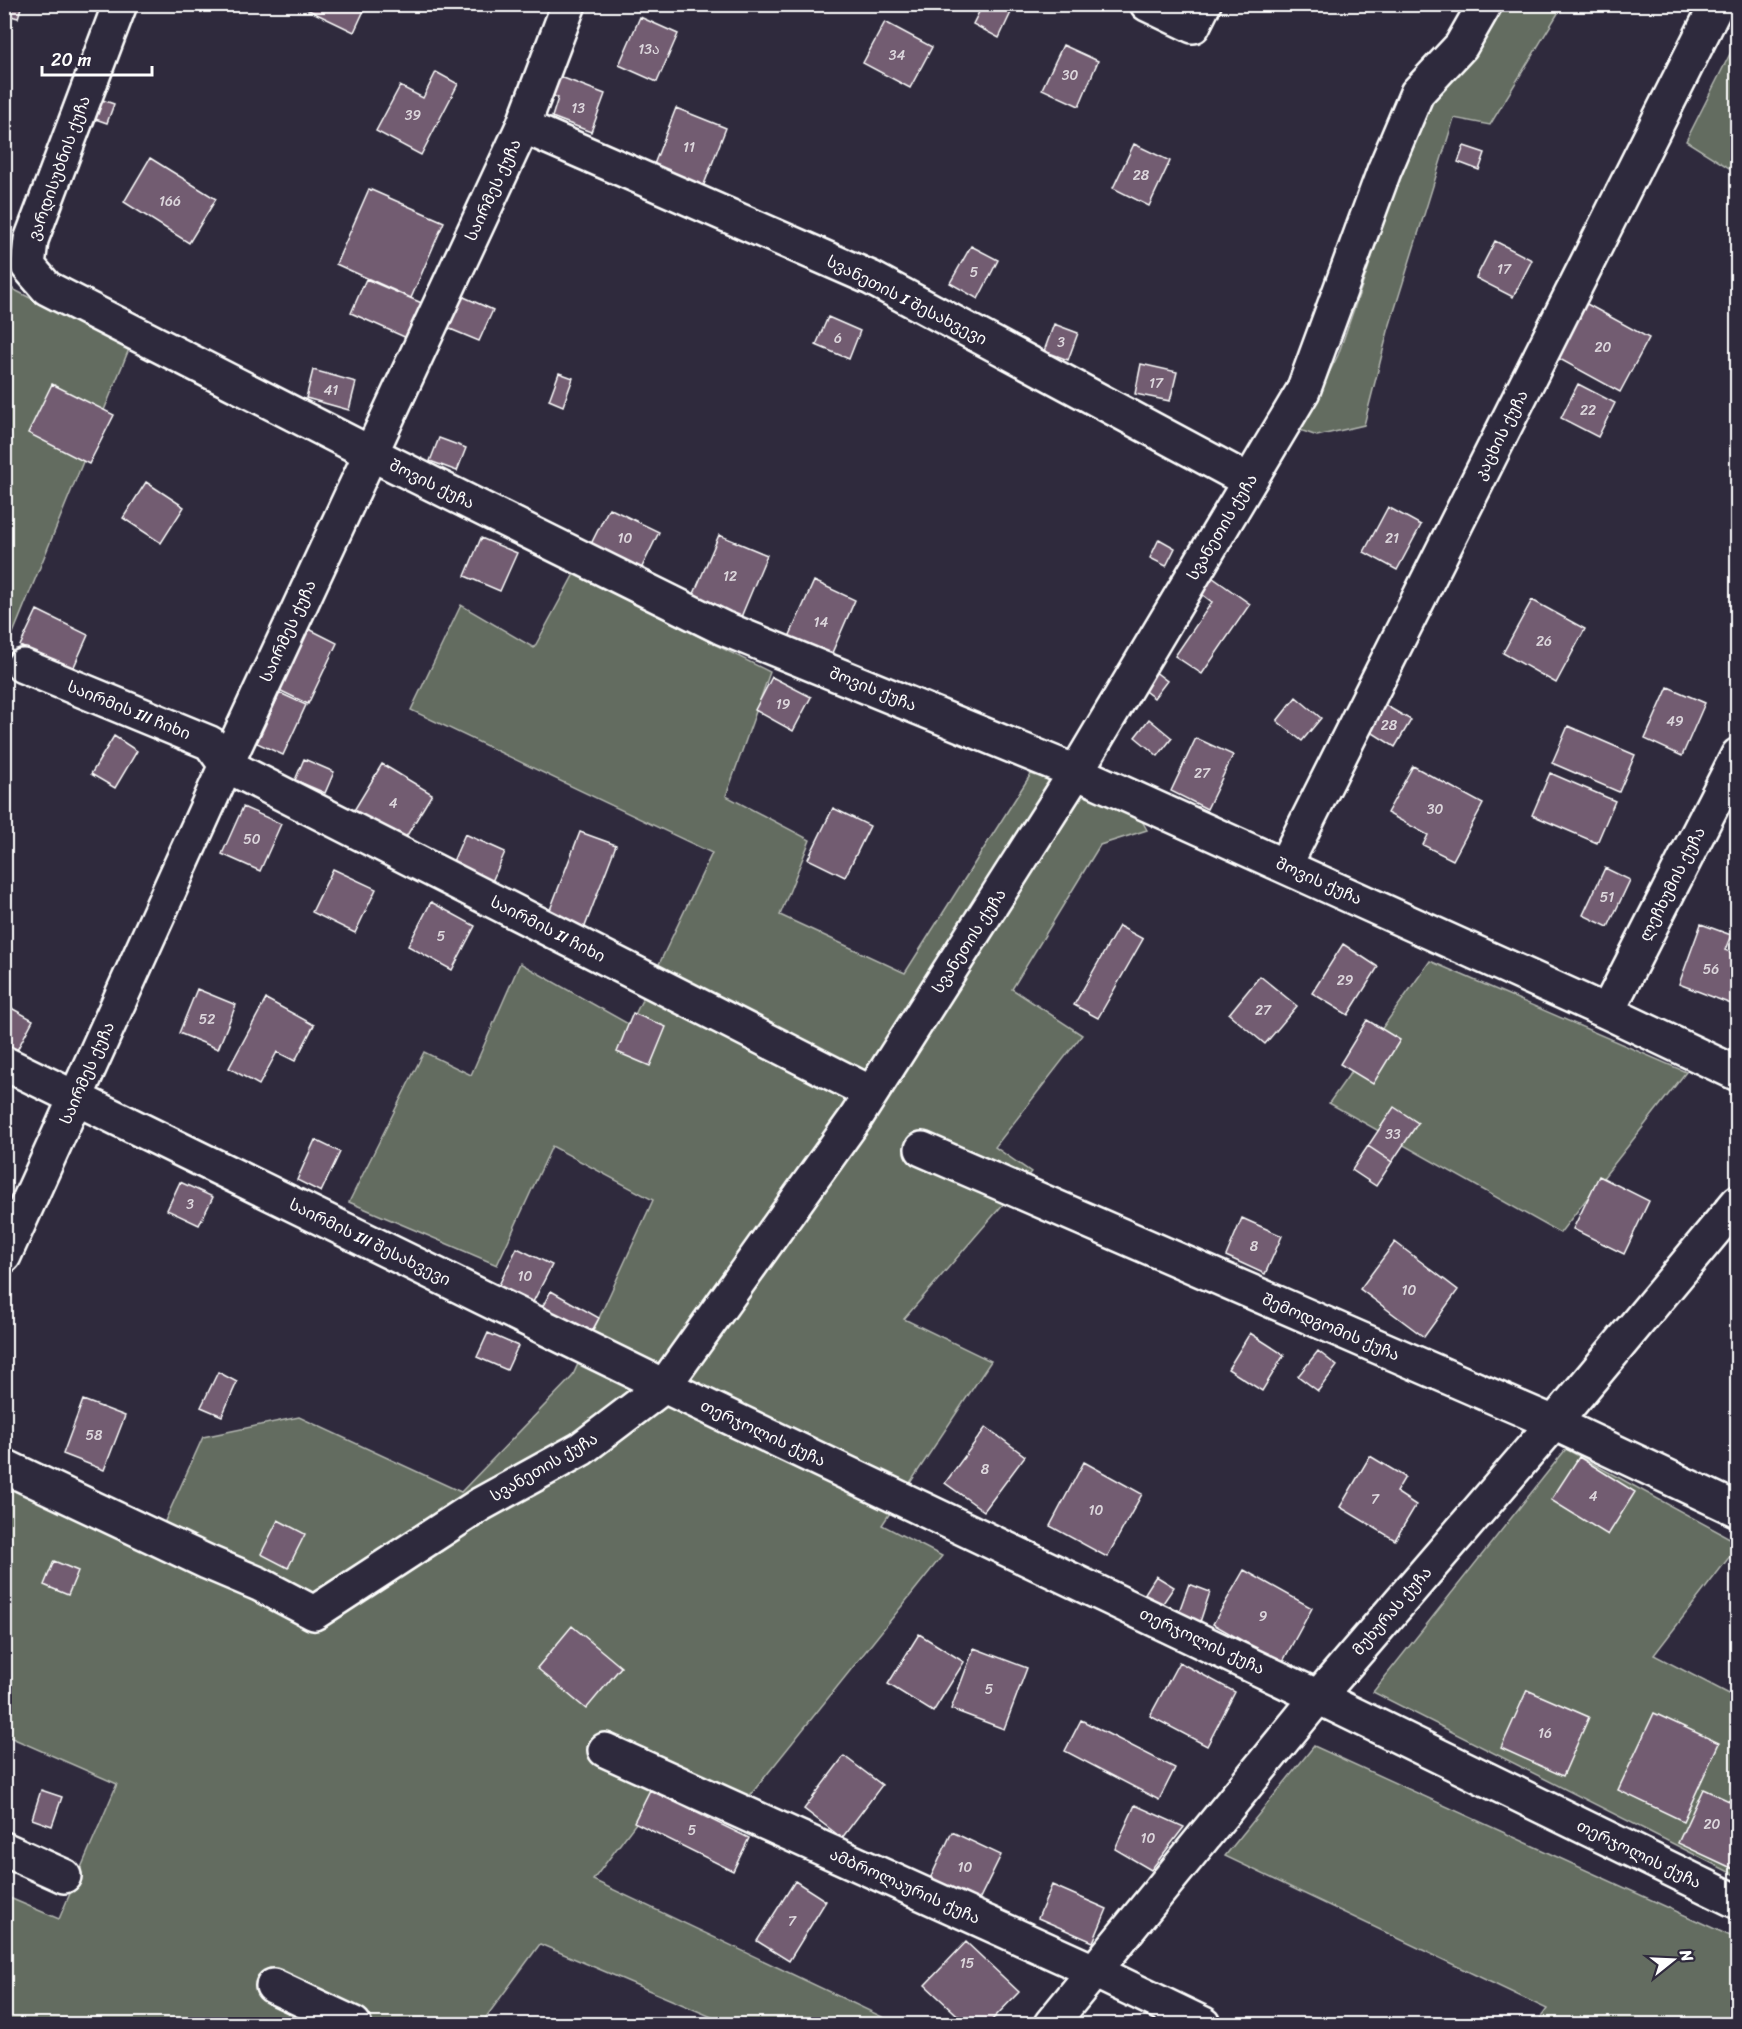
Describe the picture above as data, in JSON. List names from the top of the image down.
{
  "streets": {
    "street": [
      "ვარდისუბნის ქუჩა",
      "საირმეს ქუჩა",
      "სვანეთის I შესახვევი",
      "კაცხის ქუჩა",
      "შოვის ქუჩა",
      "სვანეთის ქუჩა",
      "საირმის III ჩიხი",
      "ლეჩხუმის ქუჩა",
      "საირმის II ჩიხი",
      "საირმის III შესახვევი",
      "შემოდგომის ქუჩა",
      "თერჯოლის ქუჩა",
      "მუხურას ქუჩა",
      "ამბროლაურის ქუჩა"
    ]
  },
  "crossings": [
    ["ვარდისუბნის ქუჩა", "შოვის ქუჩა"],
    ["საირმეს ქუჩა", "სვანეთის I შესახვევი"],
    ["საირმეს ქუჩა", "შოვის ქუჩა"],
    ["საირმეს ქუჩა", "საირმის III ჩიხი"],
    ["საირმეს ქუჩა", "საირმის II ჩიხი"],
    ["საირმეს ქუჩა", "საირმის III შესახვევი"],
    ["სვანეთის I შესახვევი", "სვანეთის ქუჩა"],
    ["კაცხის ქუჩა", "შოვის ქუჩა"],
    ["შოვის ქუჩა", "სვანეთის ქუჩა"],
    ["შოვის ქუჩა", "ლეჩხუმის ქუჩა"],
    ["სვანეთის ქუჩა", "საირმის II ჩიხი"],
    ["სვანეთის ქუჩა", "საირმის III შესახვევი"],
    ["სვანეთის ქუჩა", "თერჯოლის ქუჩა"],
    ["საირმის III ჩიხი", "საირმის II ჩიხი"],
    ["საირმის III შესახვევი", "თერჯოლის ქუჩა"],
    ["შემოდგომის ქუჩა", "მუხურას ქუჩა"],
    ["თერჯოლის ქუჩა", "მუხურას ქუჩა"],
    ["მუხურას ქუჩა", "ამბროლაურის ქუჩა"]
  ],
  "house_numbers": [
    "13ა",
    "34",
    "30",
    "13",
    "39",
    "11",
    "28",
    "166",
    "17",
    "5",
    "6",
    "3",
    "20",
    "17",
    "41",
    "22",
    "10",
    "21",
    "12",
    "14",
    "26",
    "19",
    "49",
    "28",
    "27",
    "4",
    "30",
    "50",
    "51",
    "5",
    "56",
    "29",
    "27",
    "52",
    "33",
    "3",
    "8",
    "10",
    "10",
    "58",
    "8",
    "4",
    "7",
    "10",
    "9",
    "5",
    "16",
    "20",
    "5",
    "10",
    "10",
    "7",
    "15"
  ],
  "scale_bar": "20 m",
  "north": "right"
}
